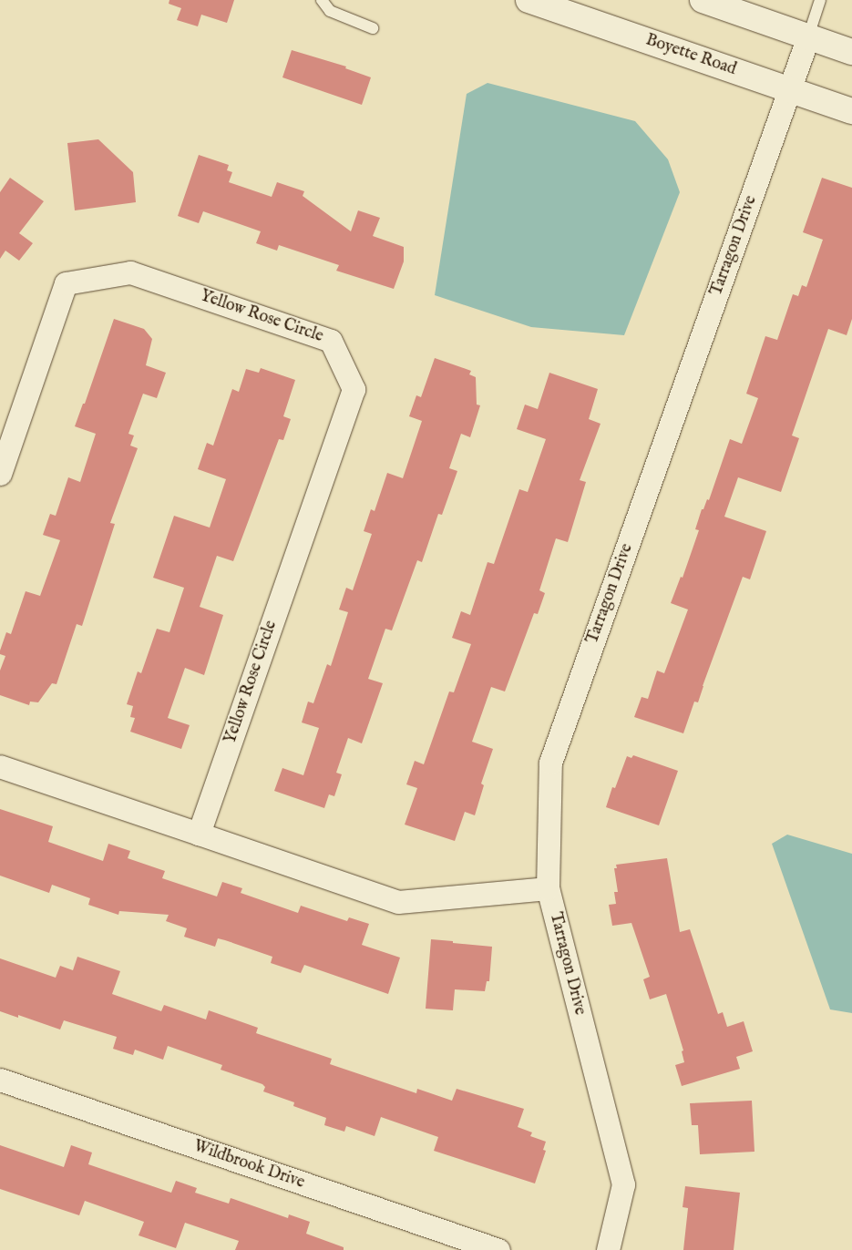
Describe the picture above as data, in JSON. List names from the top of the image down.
{
  "streets": {
    "main road": ["Boyette Road"],
    "street": ["Tarragon Drive", "Yellow Rose Circle", "Wildbrook Drive"]
  },
  "crossings": [
    ["Boyette Road", "Tarragon Drive"]
  ]
}
